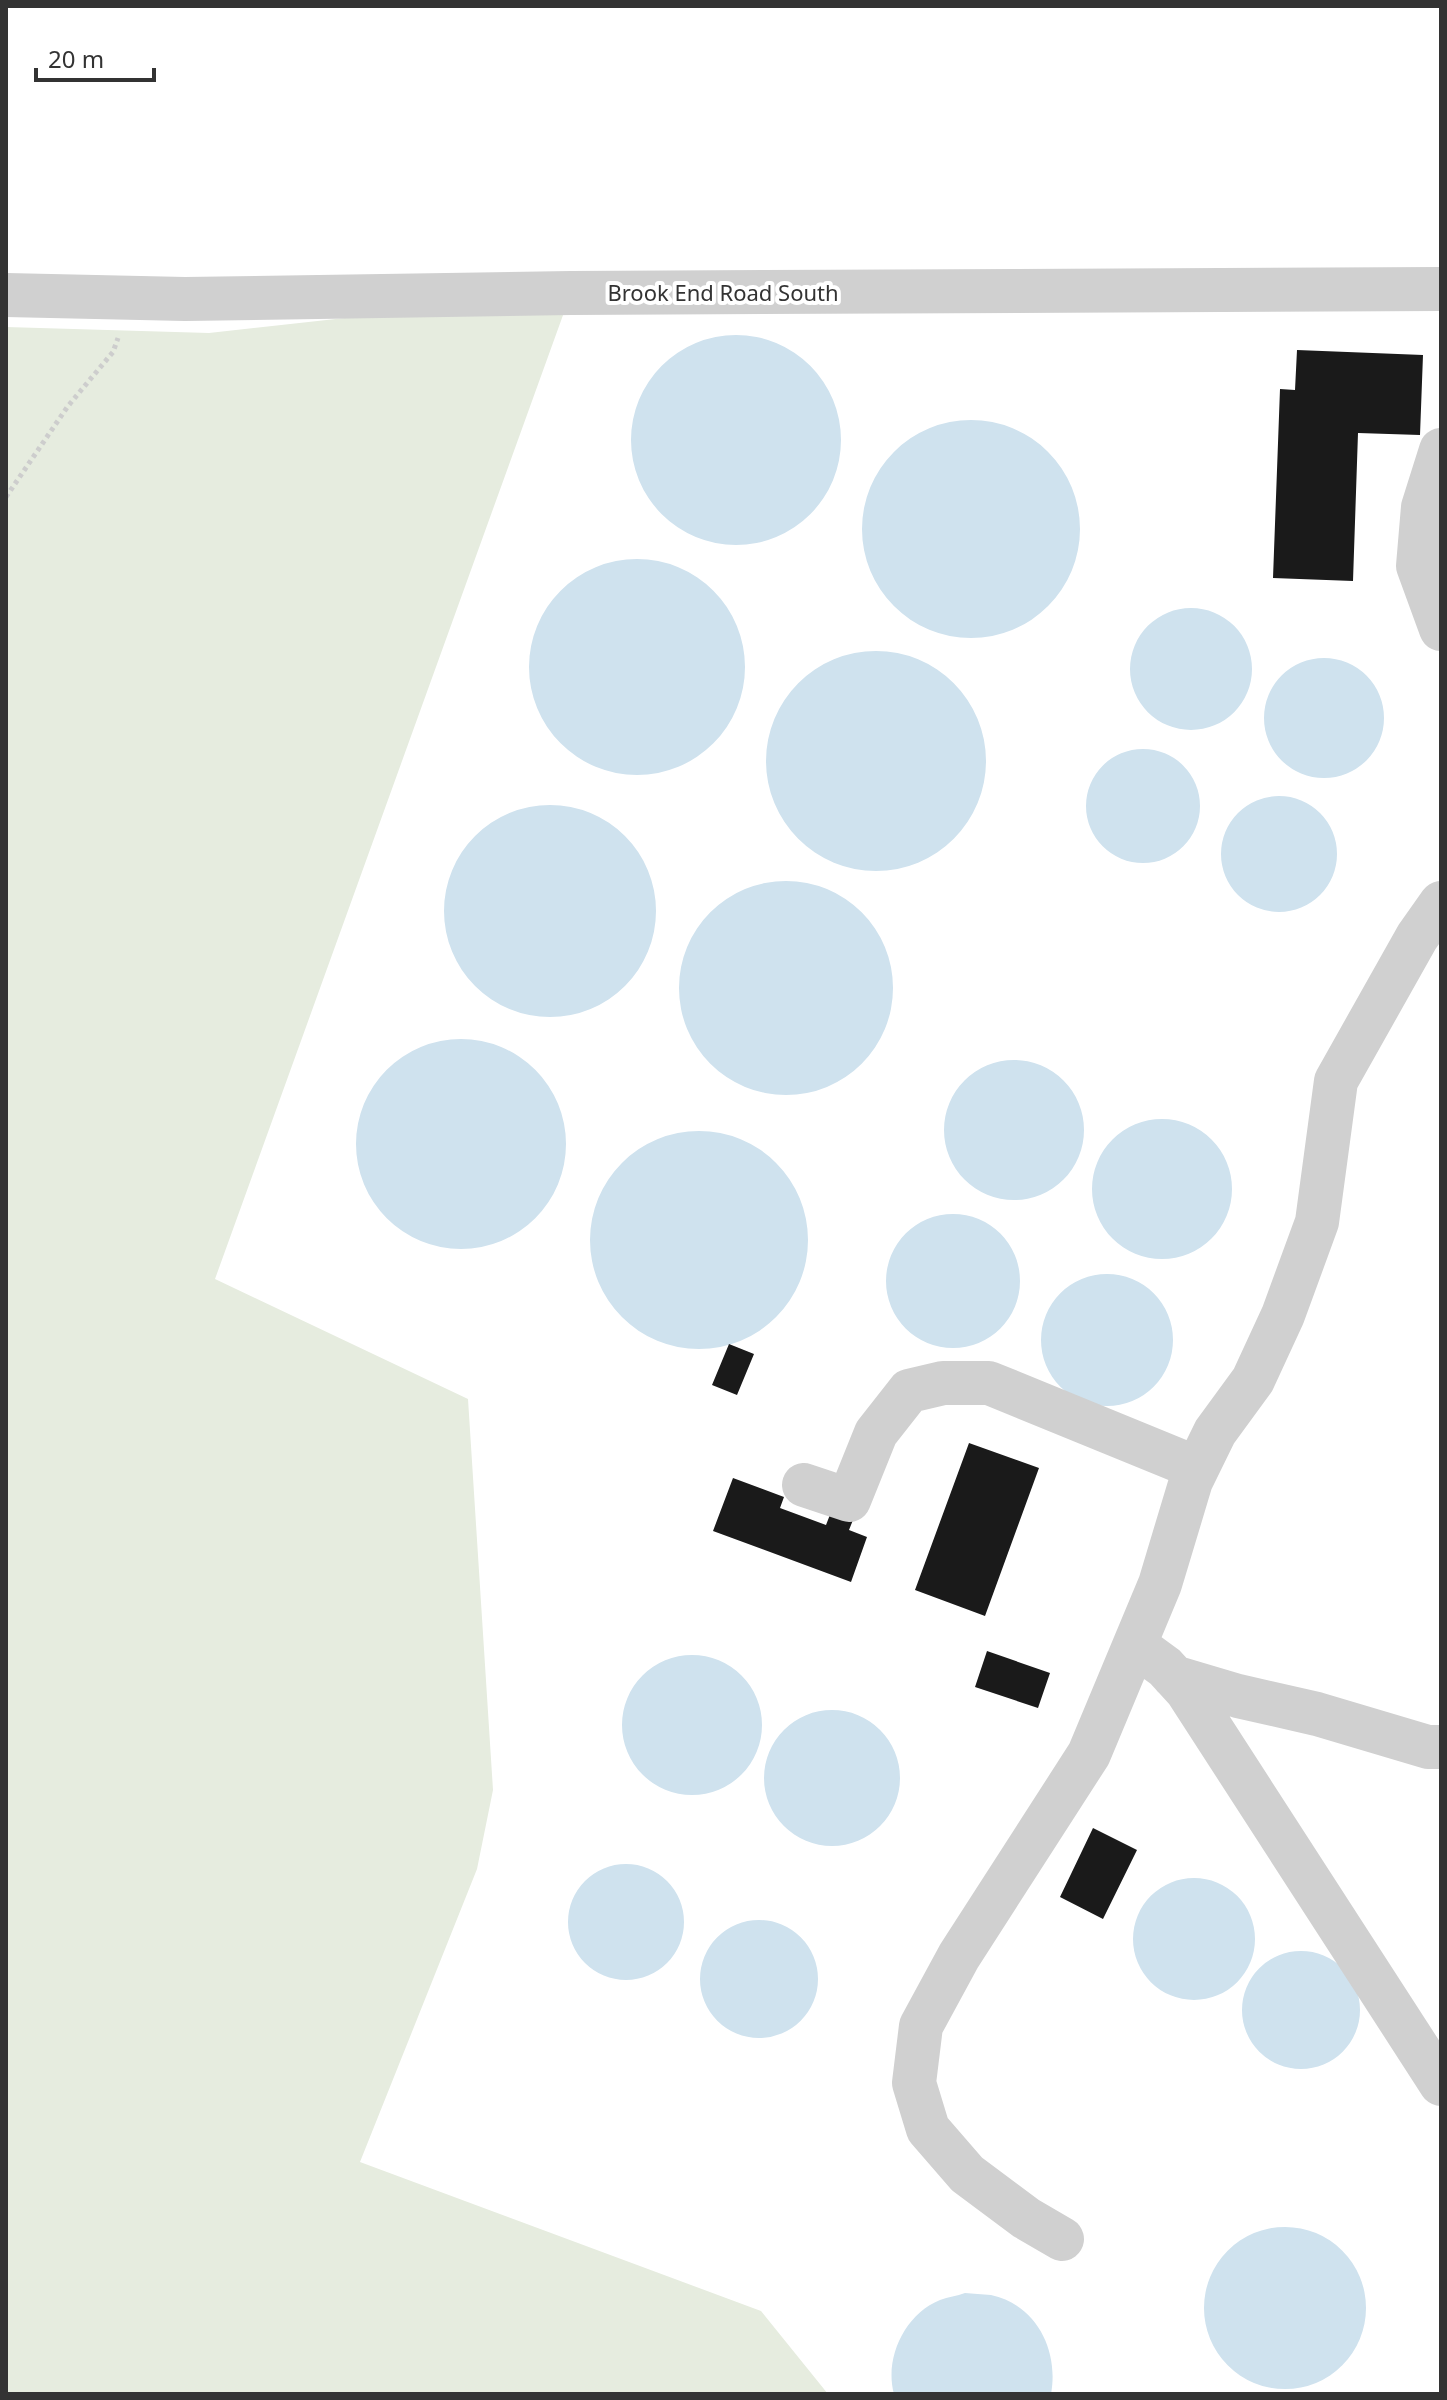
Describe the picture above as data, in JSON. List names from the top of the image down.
{
  "streets": {
    "street": ["Brook End Road South"]
  },
  "scale_bar": "20 m"
}
